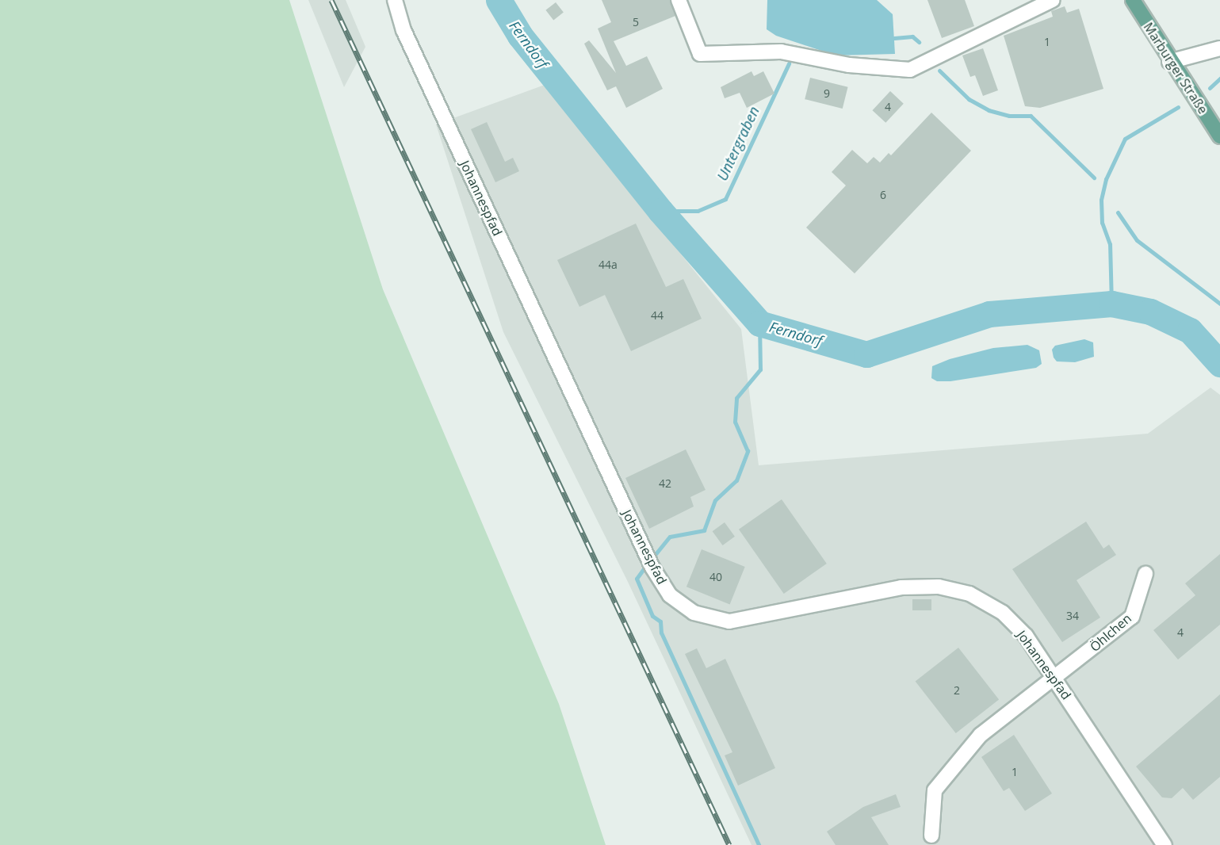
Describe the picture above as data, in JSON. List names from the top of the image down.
{
  "streets": {
    "main road": ["Marburger Straße"],
    "street": ["Johannespfad", "Öhlchen"]
  },
  "crossings": [
    ["Johannespfad", "Öhlchen"]
  ],
  "water": ["Ferndorf", "Untergraben"],
  "house_numbers": [
    "5",
    "1",
    "9",
    "4",
    "6",
    "44a",
    "44",
    "42",
    "40",
    "34",
    "4",
    "2",
    "1"
  ]
}
